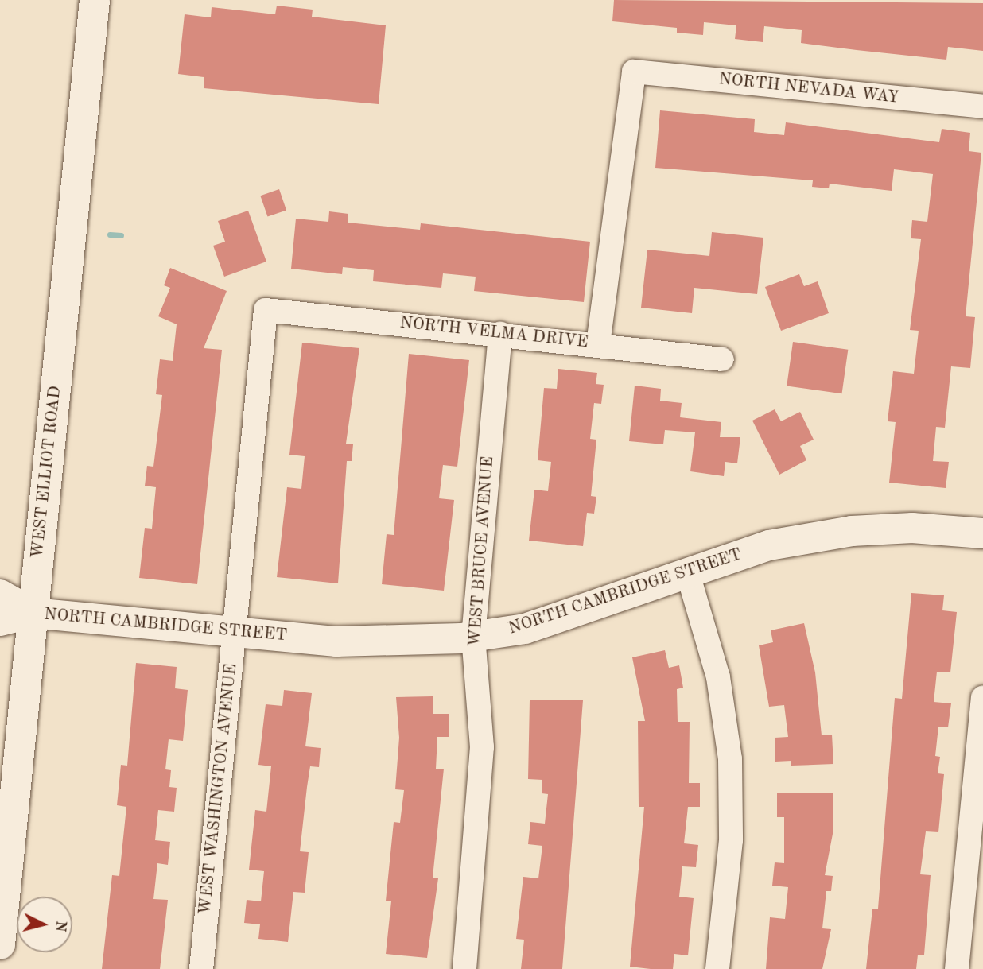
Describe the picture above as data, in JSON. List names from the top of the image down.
{
  "streets": {
    "street": [
      "NORTH NEVADA WAY",
      "NORTH VELMA DRIVE",
      "WEST ELLIOT ROAD",
      "WEST BRUCE AVENUE",
      "NORTH CAMBRIDGE STREET",
      "WEST WASHINGTON AVENUE"
    ]
  },
  "crossings": [
    ["NORTH NEVADA WAY", "NORTH VELMA DRIVE"],
    ["NORTH VELMA DRIVE", "WEST BRUCE AVENUE"],
    ["NORTH VELMA DRIVE", "WEST WASHINGTON AVENUE"],
    ["WEST ELLIOT ROAD", "NORTH CAMBRIDGE STREET"],
    ["WEST BRUCE AVENUE", "NORTH CAMBRIDGE STREET"],
    ["NORTH CAMBRIDGE STREET", "WEST WASHINGTON AVENUE"]
  ],
  "north": "right"
}
